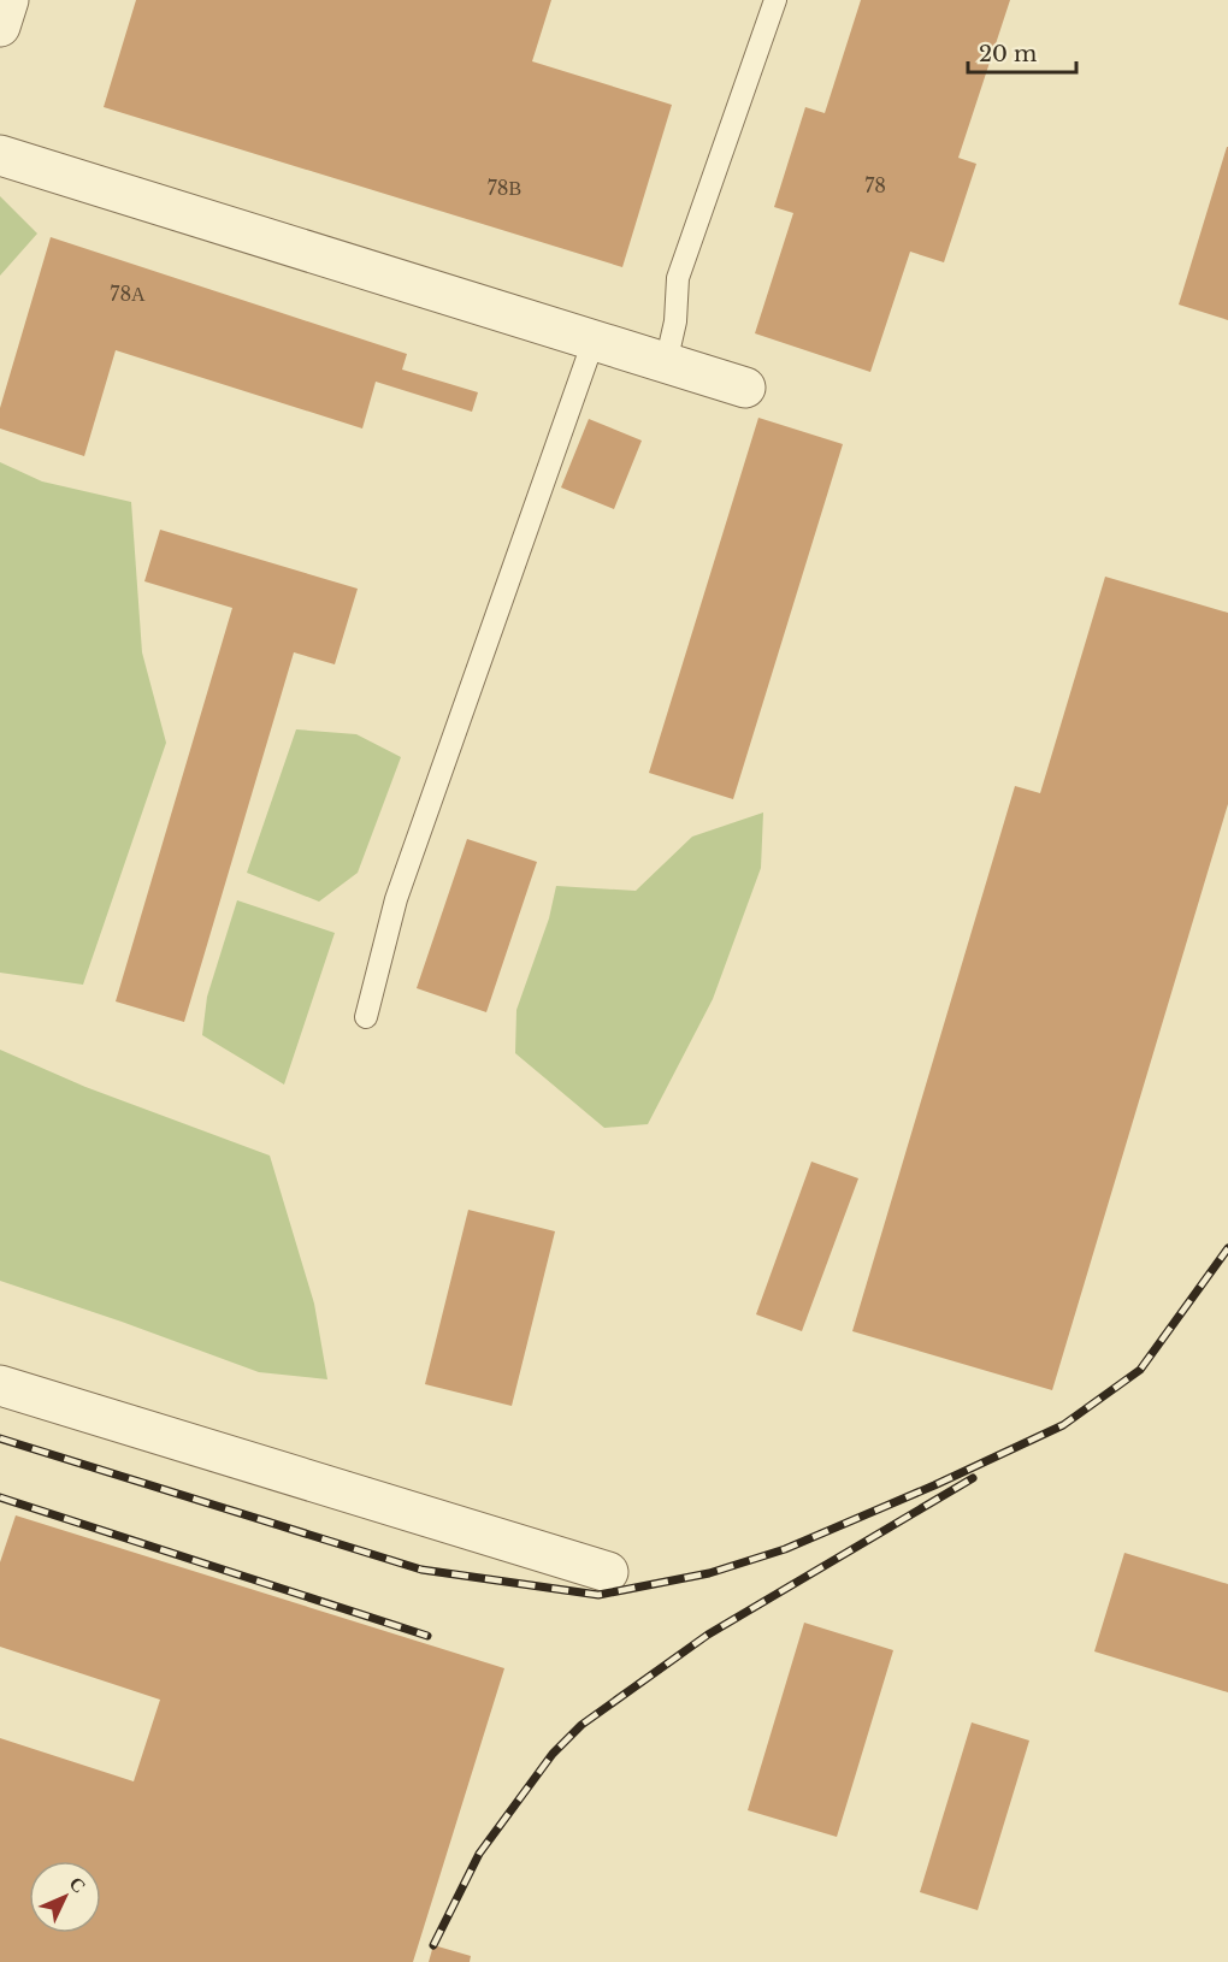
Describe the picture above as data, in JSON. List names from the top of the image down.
{
  "house_numbers": ["78", "78В", "78А"],
  "scale_bar": "20 m",
  "north": "top right"
}
